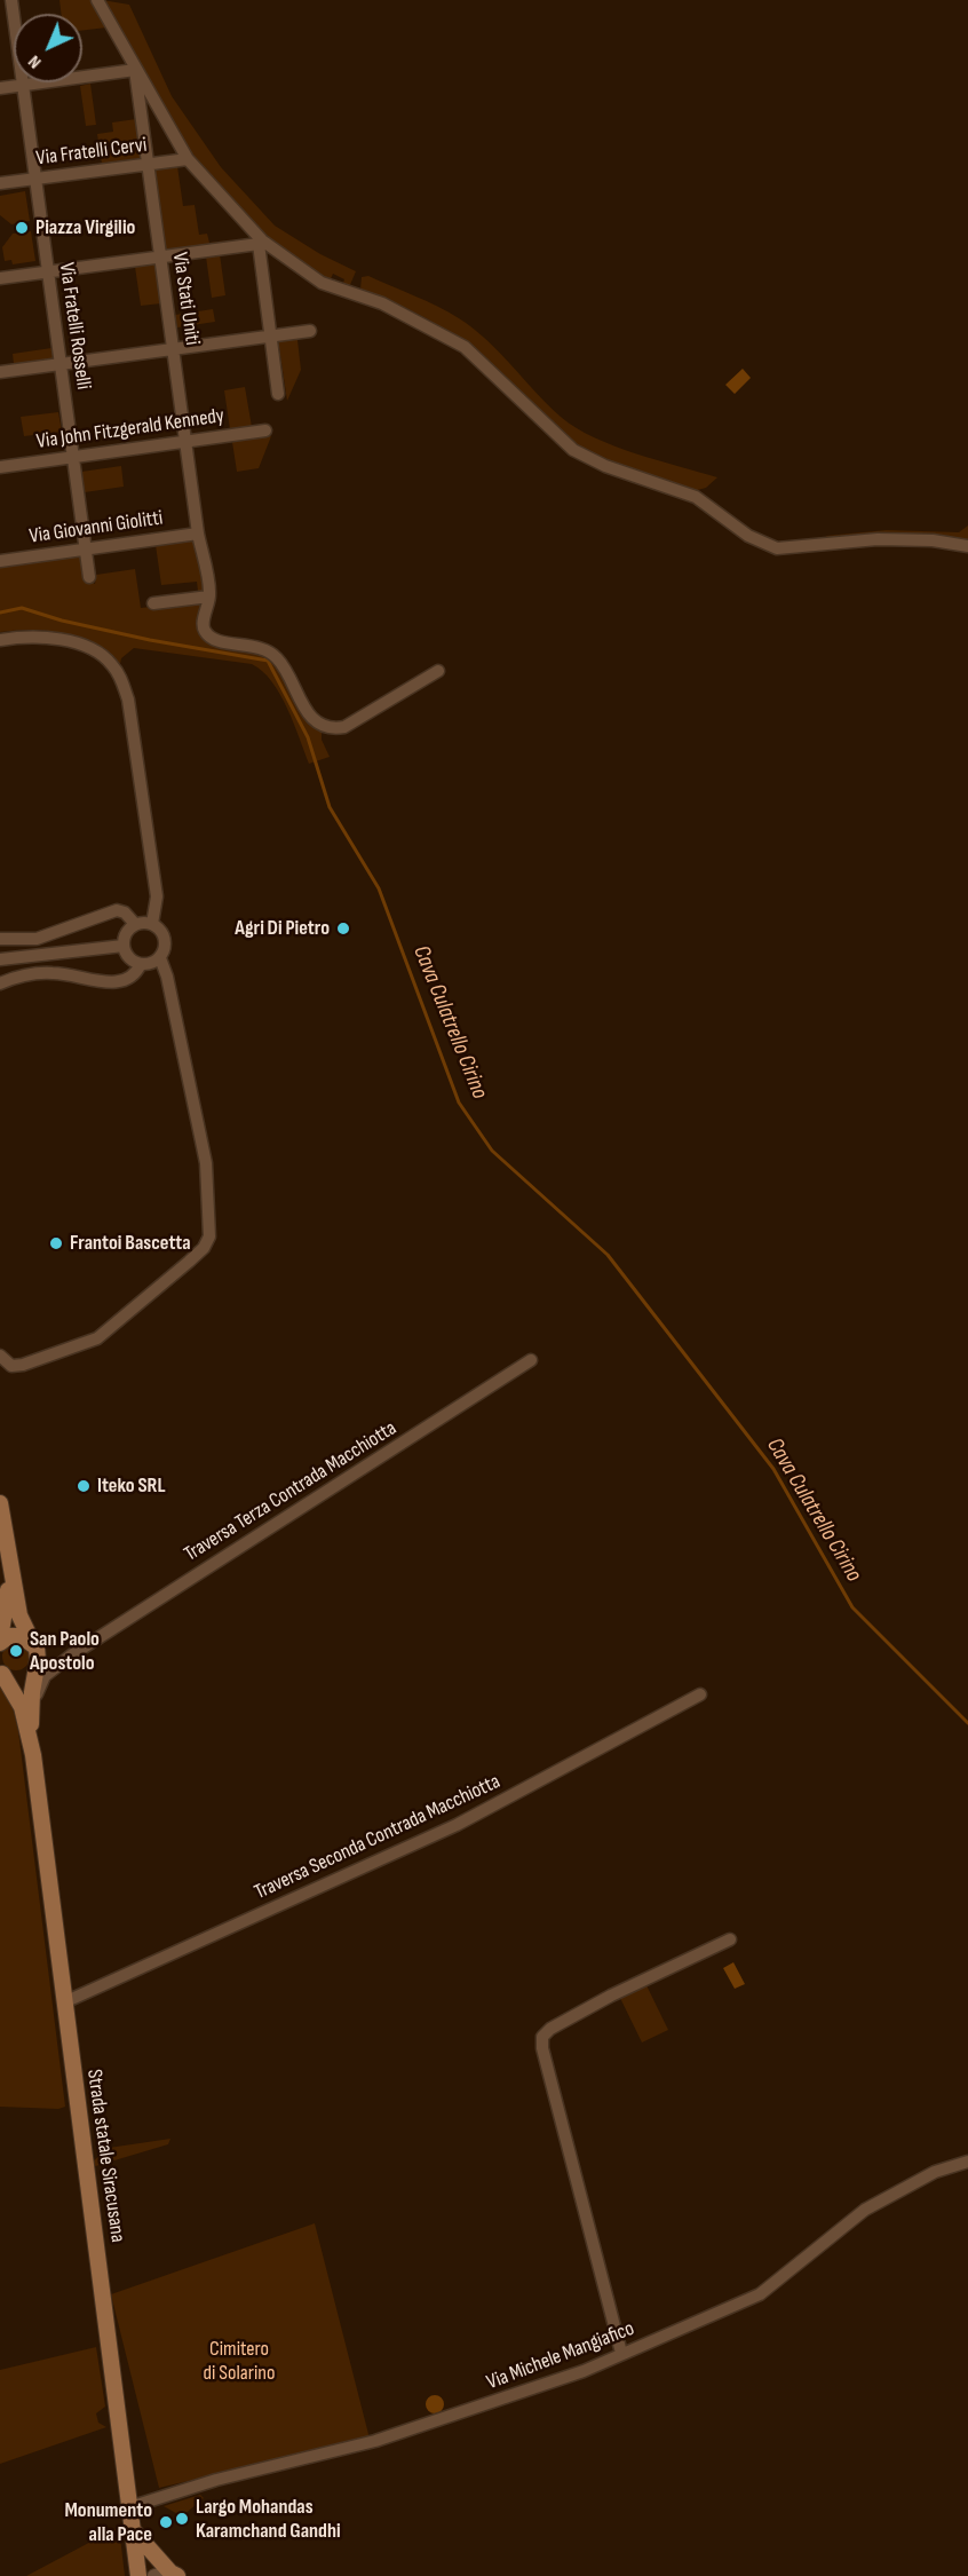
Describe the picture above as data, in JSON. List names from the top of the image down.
{
  "streets": {
    "main road": ["Strada statale Siracusana"],
    "street": [
      "Via Fratelli Cervi",
      "Via Stati Uniti",
      "Via Fratelli Rosselli",
      "Via John Fitzgerald Kennedy",
      "Via Giovanni Giolitti",
      "Traversa Terza Contrada Macchiotta",
      "Traversa Seconda Contrada Macchiotta",
      "Via Michele Mangiafico"
    ]
  },
  "crossings": [
    ["Via Fratelli Cervi", "Via Stati Uniti"],
    ["Via Fratelli Cervi", "Via Fratelli Rosselli"],
    ["Via Stati Uniti", "Via John Fitzgerald Kennedy"],
    ["Via Stati Uniti", "Via Giovanni Giolitti"],
    ["Via Fratelli Rosselli", "Via John Fitzgerald Kennedy"],
    ["Via Fratelli Rosselli", "Via Giovanni Giolitti"],
    ["Traversa Seconda Contrada Macchiotta", "Strada statale Siracusana"],
    ["Strada statale Siracusana", "Via Michele Mangiafico"]
  ],
  "water": ["Cava Culatrello Cirino"],
  "parks": ["Cimitero di Solarino"],
  "places": [
    "Piazza Virgilio",
    "Agri Di Pietro",
    "Frantoi Bascetta",
    "Iteko SRL",
    "San Paolo Apostolo",
    "Largo Mohandas Karamchand Gandhi",
    "Monumento alla Pace"
  ],
  "north": "bottom left"
}
